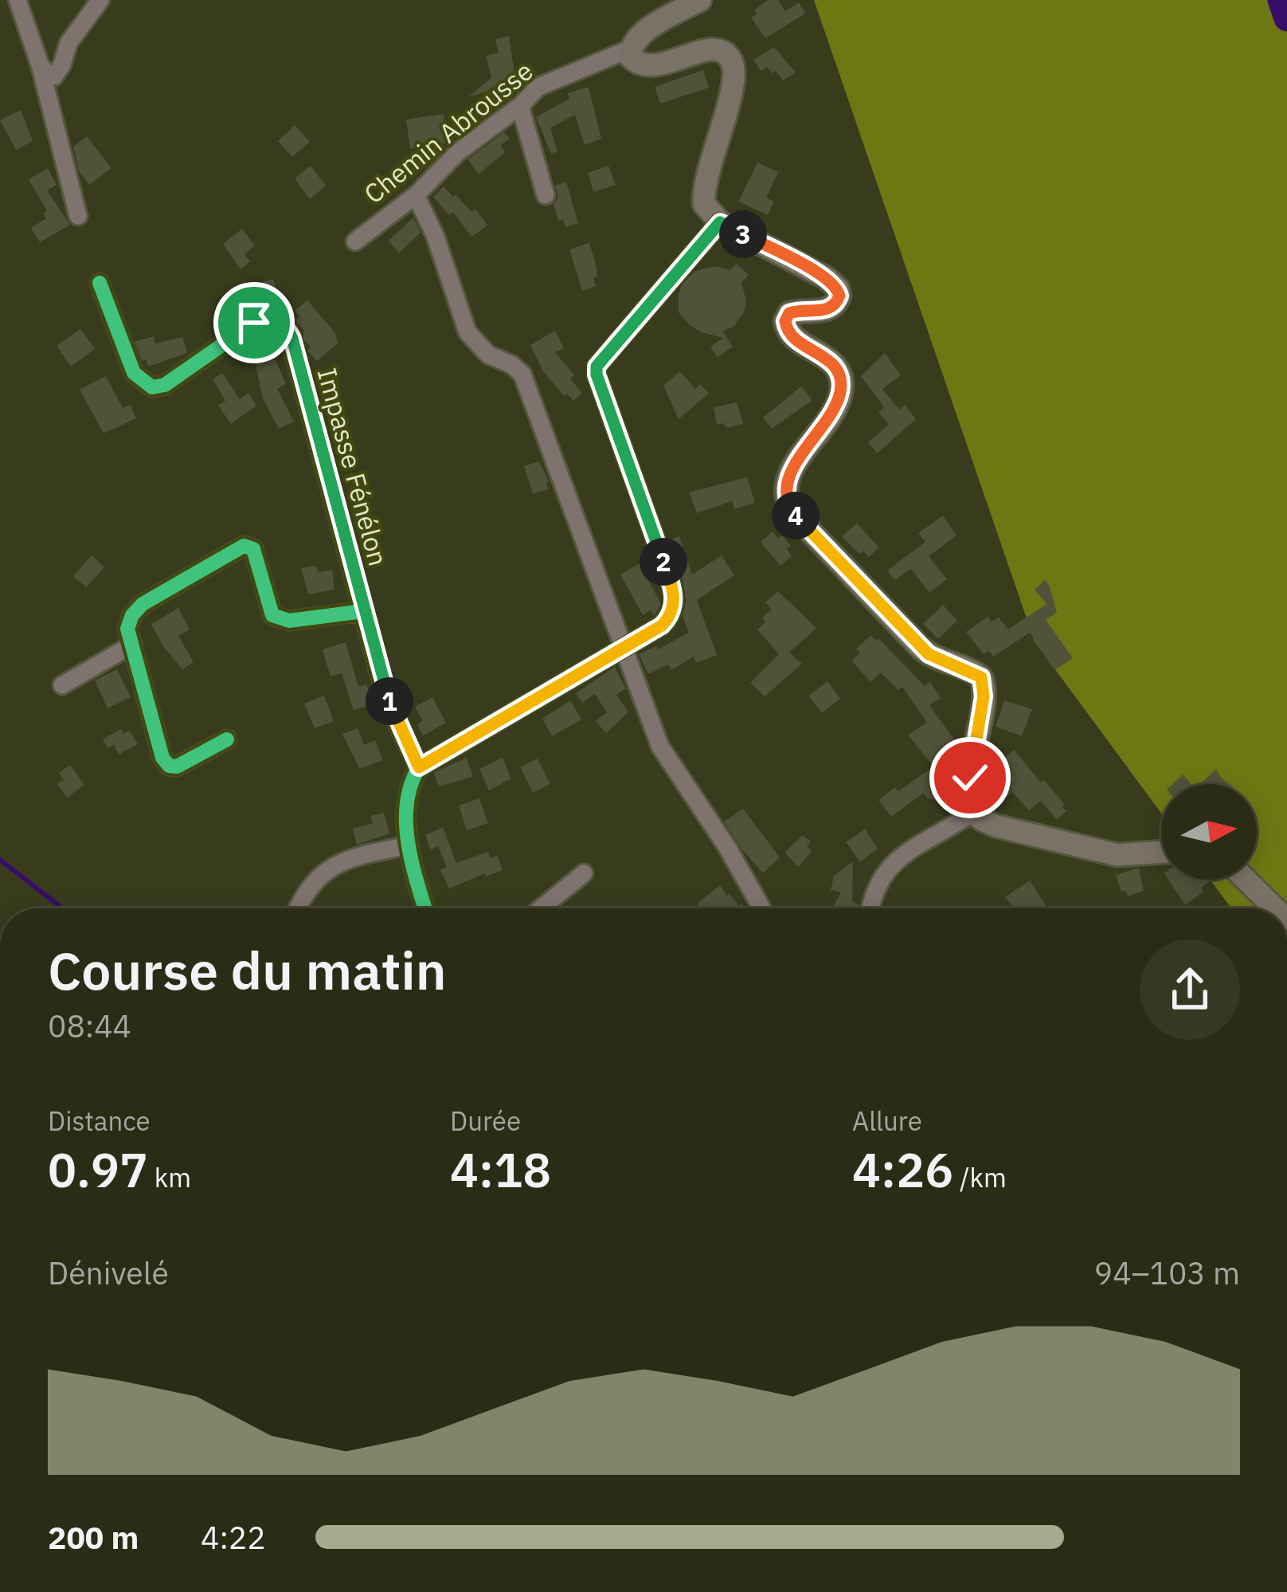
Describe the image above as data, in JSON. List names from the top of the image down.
{
  "streets": {
    "street": ["Chemin Abrousse", "Impasse Fénélon"]
  },
  "north": "right",
  "page": {
    "pins": [
      "3",
      "4",
      "2",
      "1"
    ],
    "heading": ["Course du matin", "08:44"],
    "stats": [
      ["Distance", "0.97 km"],
      ["Durée", "4:18"],
      ["Allure", "4:26 /km"]
    ],
    "chart": ["Dénivelé", "94–103 m"],
    "list": [
      {
        "name": "200 m",
        "note": "4:22"
      }
    ]
  }
}
